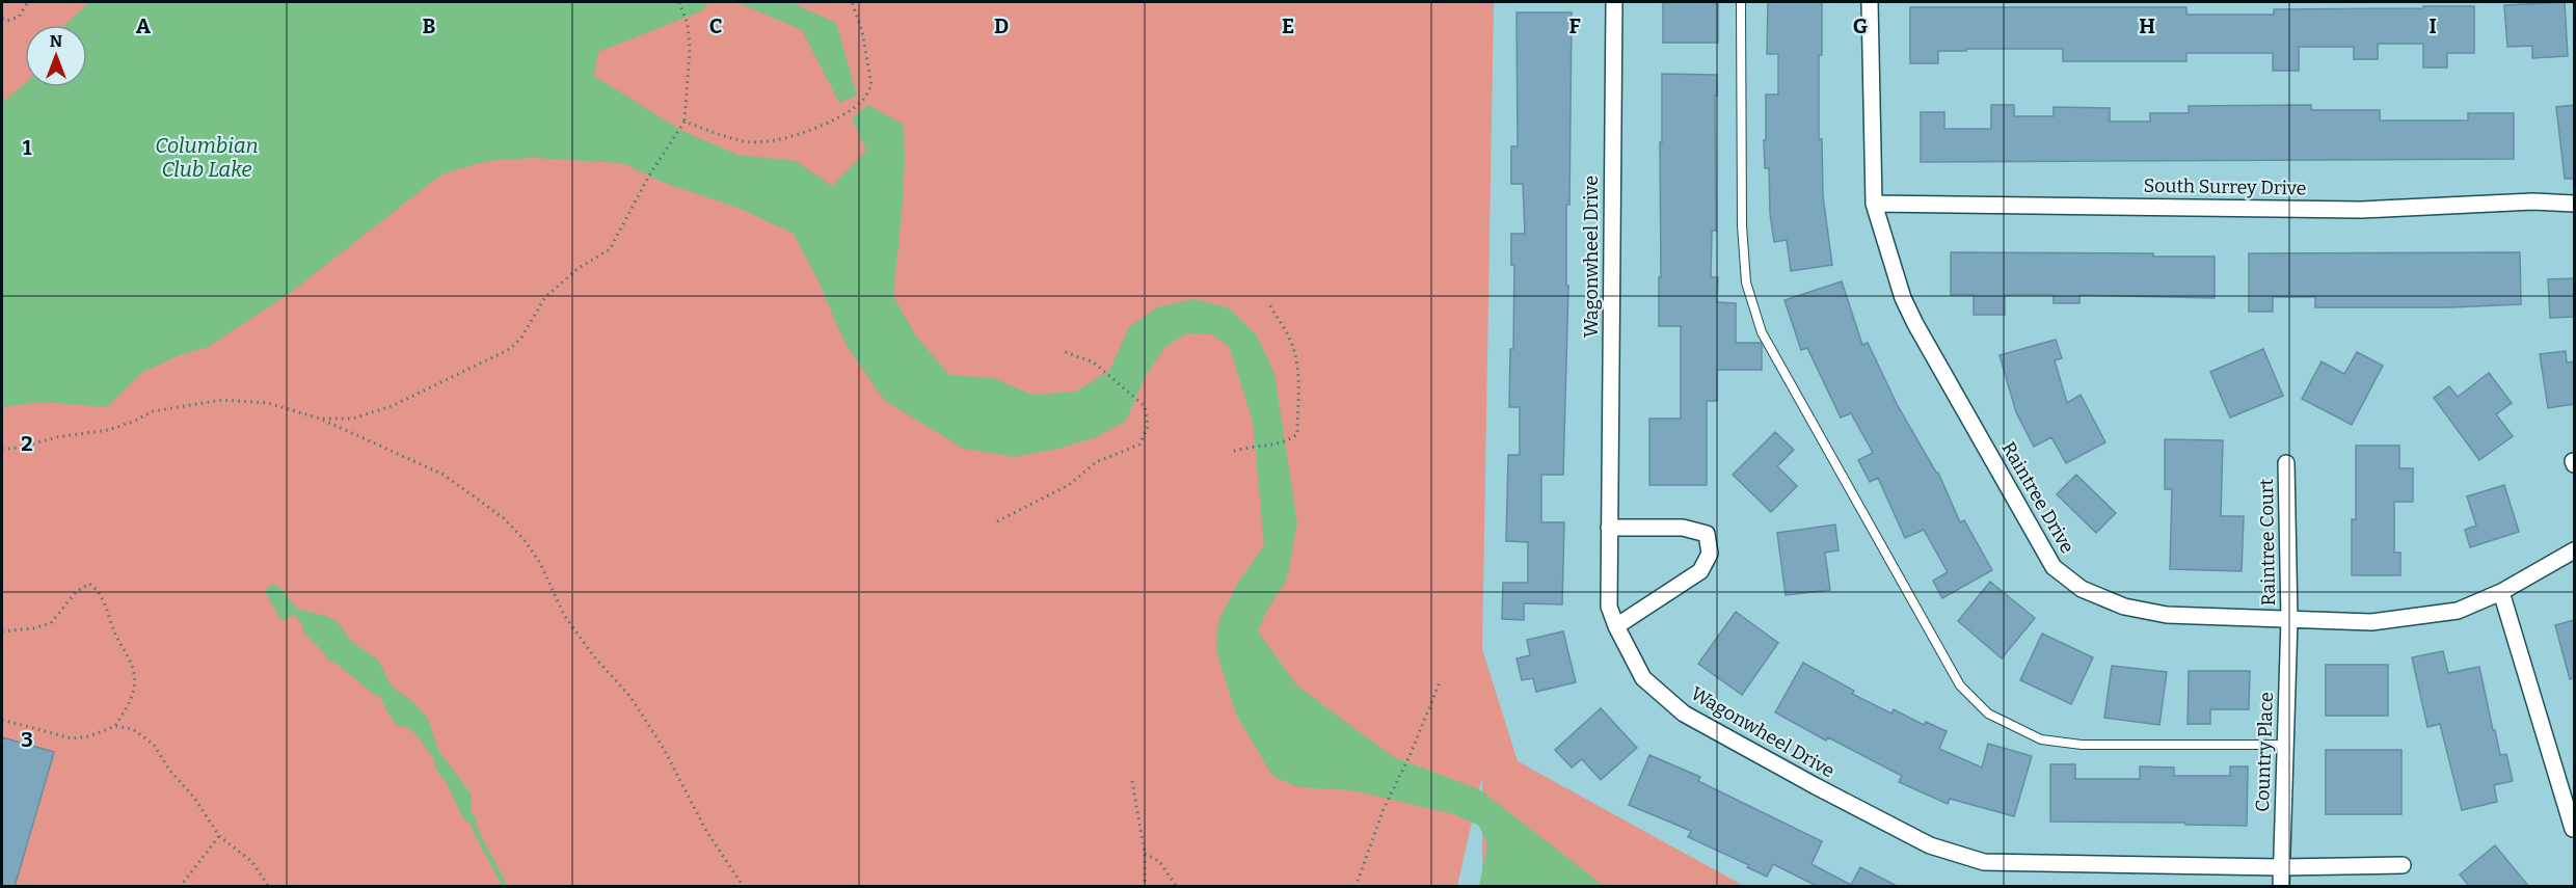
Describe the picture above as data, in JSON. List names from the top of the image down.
{
  "streets": {
    "street": [
      "South Surrey Drive",
      "Wagonwheel Drive",
      "Raintree Drive",
      "Raintree Court",
      "Country Place"
    ]
  },
  "crossings": [
    ["South Surrey Drive", "Raintree Drive"],
    ["Wagonwheel Drive", "Country Place"],
    ["Raintree Drive", "Raintree Court"],
    ["Raintree Drive", "Country Place"],
    ["Raintree Court", "Country Place"]
  ],
  "water": ["Columbian Club Lake"],
  "north": "top",
  "grid": {
    "columns": [
      "A",
      "B",
      "C",
      "D",
      "E",
      "F",
      "G",
      "H",
      "I"
    ],
    "rows": ["1", "2", "3"]
  }
}
